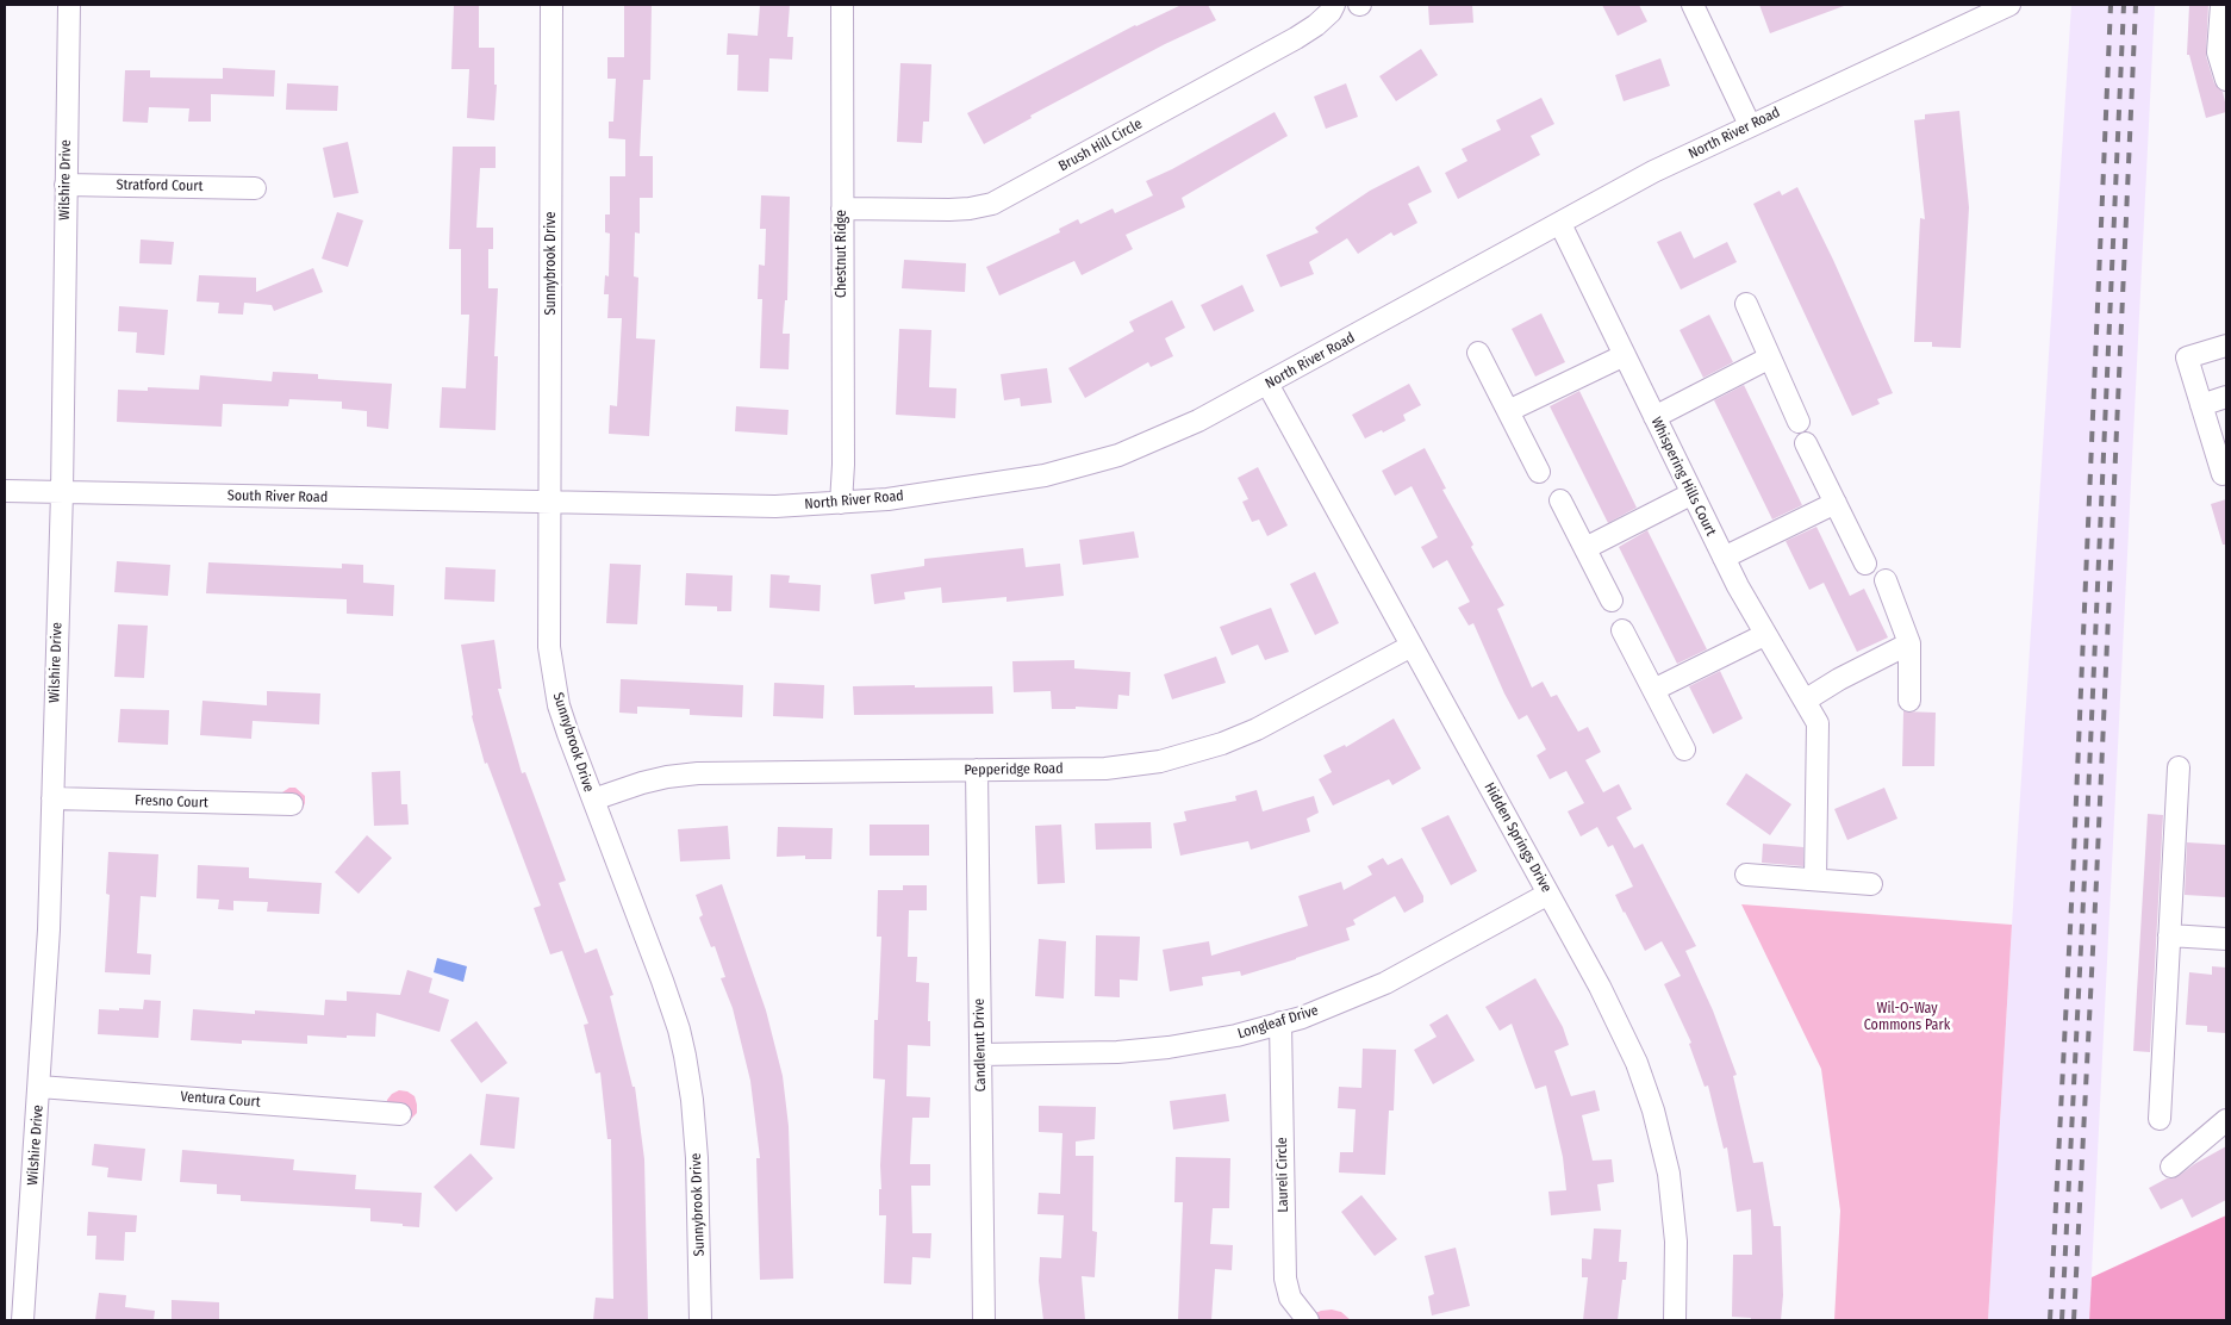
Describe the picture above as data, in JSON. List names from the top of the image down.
{
  "streets": {
    "street": [
      "North River Road",
      "Brush Hill Circle",
      "Wilshire Drive",
      "Stratford Court",
      "Chestnut Ridge",
      "Sunnybrook Drive",
      "Whispering Hills Court",
      "South River Road",
      "Pepperidge Road",
      "Fresno Court",
      "Hidden Springs Drive",
      "Longleaf Drive",
      "Candlenut Drive",
      "Ventura Court",
      "Laureli Circle"
    ]
  },
  "crossings": [
    ["North River Road", "Chestnut Ridge"],
    ["North River Road", "Sunnybrook Drive"],
    ["North River Road", "Whispering Hills Court"],
    ["North River Road", "South River Road"],
    ["North River Road", "Hidden Springs Drive"],
    ["Brush Hill Circle", "Chestnut Ridge"],
    ["Wilshire Drive", "Stratford Court"],
    ["Wilshire Drive", "South River Road"],
    ["Wilshire Drive", "Fresno Court"],
    ["Wilshire Drive", "Ventura Court"],
    ["Sunnybrook Drive", "South River Road"],
    ["Sunnybrook Drive", "Pepperidge Road"],
    ["Pepperidge Road", "Hidden Springs Drive"],
    ["Pepperidge Road", "Candlenut Drive"],
    ["Hidden Springs Drive", "Longleaf Drive"],
    ["Longleaf Drive", "Candlenut Drive"],
    ["Longleaf Drive", "Laureli Circle"]
  ],
  "parks": ["Wil-O-Way Commons Park"]
}
